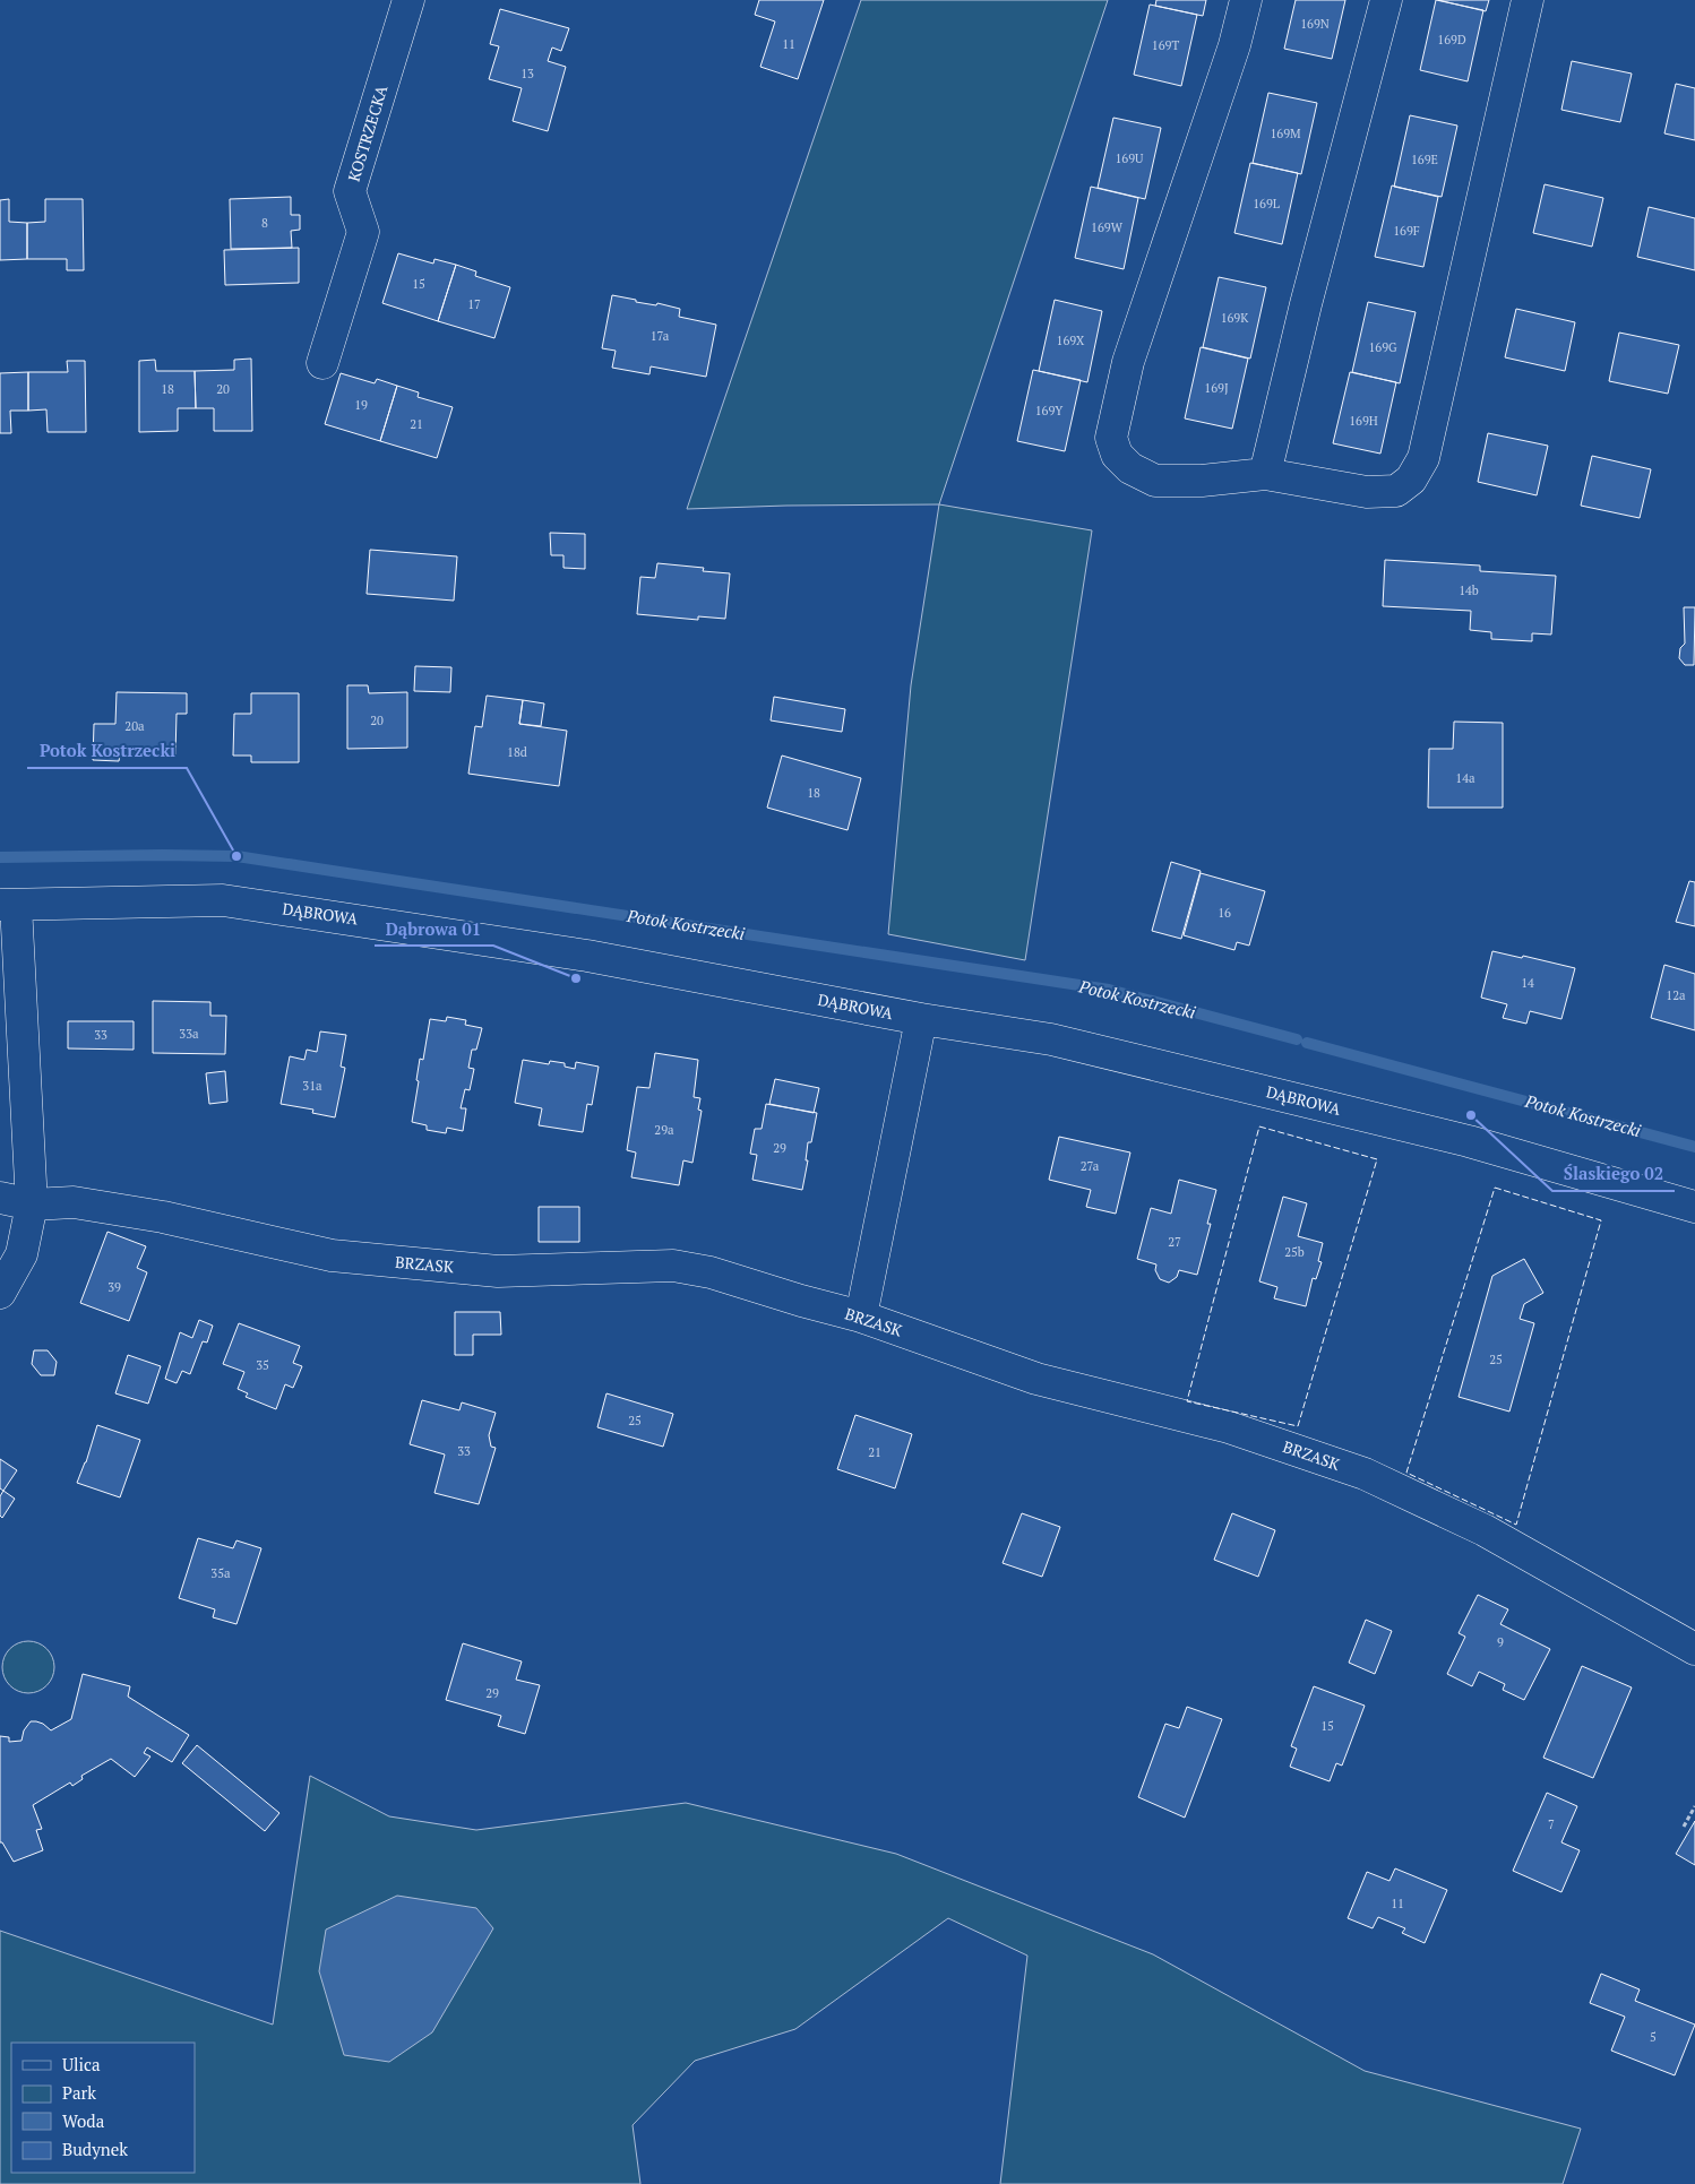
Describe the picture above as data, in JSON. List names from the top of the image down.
{
  "streets": {
    "street": ["KOSTRZECKA", "DĄBROWA", "BRZASK"]
  },
  "water": ["Potok Kostrzecki"],
  "places": ["Potok Kostrzecki", "Dąbrowa 01", "Ślaskiego 02"],
  "house_numbers": [
    "169N",
    "169D",
    "11",
    "169T",
    "13",
    "169M",
    "169U",
    "169E",
    "169L",
    "8",
    "169W",
    "169F",
    "15",
    "17",
    "169K",
    "17a",
    "169X",
    "169G",
    "169J",
    "18",
    "20",
    "19",
    "169Y",
    "169H",
    "21",
    "14b",
    "20",
    "20a",
    "18d",
    "14a",
    "18",
    "16",
    "14",
    "12a",
    "33a",
    "33",
    "31a",
    "29a",
    "29",
    "27a",
    "27",
    "25b",
    "39",
    "25",
    "35",
    "25",
    "33",
    "21",
    "35a",
    "9",
    "29",
    "15",
    "7",
    "11",
    "5"
  ],
  "legend": [
    "Ulica",
    "Park",
    "Woda",
    "Budynek"
  ]
}
